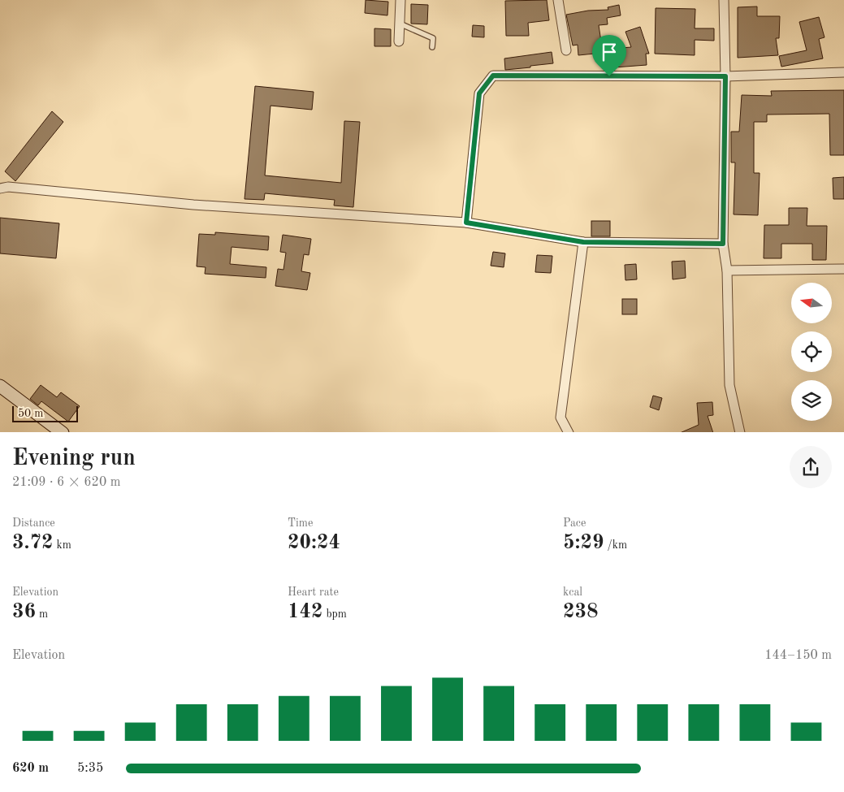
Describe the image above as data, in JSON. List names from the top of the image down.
{
  "scale_bar": "50 m",
  "north": "left",
  "page": {
    "scale": "50 m",
    "heading": ["Evening run", "21:09 · 6 × 620 m"],
    "stats": [
      ["Distance", "3.72 km"],
      ["Time", "20:24"],
      ["Pace", "5:29 /km"],
      ["Elevation", "36 m"],
      ["Heart rate", "142 bpm"],
      ["kcal", "238"]
    ],
    "chart": ["Elevation", "144–150 m"],
    "list": [
      {
        "name": "620 m",
        "note": "5:35"
      }
    ]
  }
}
